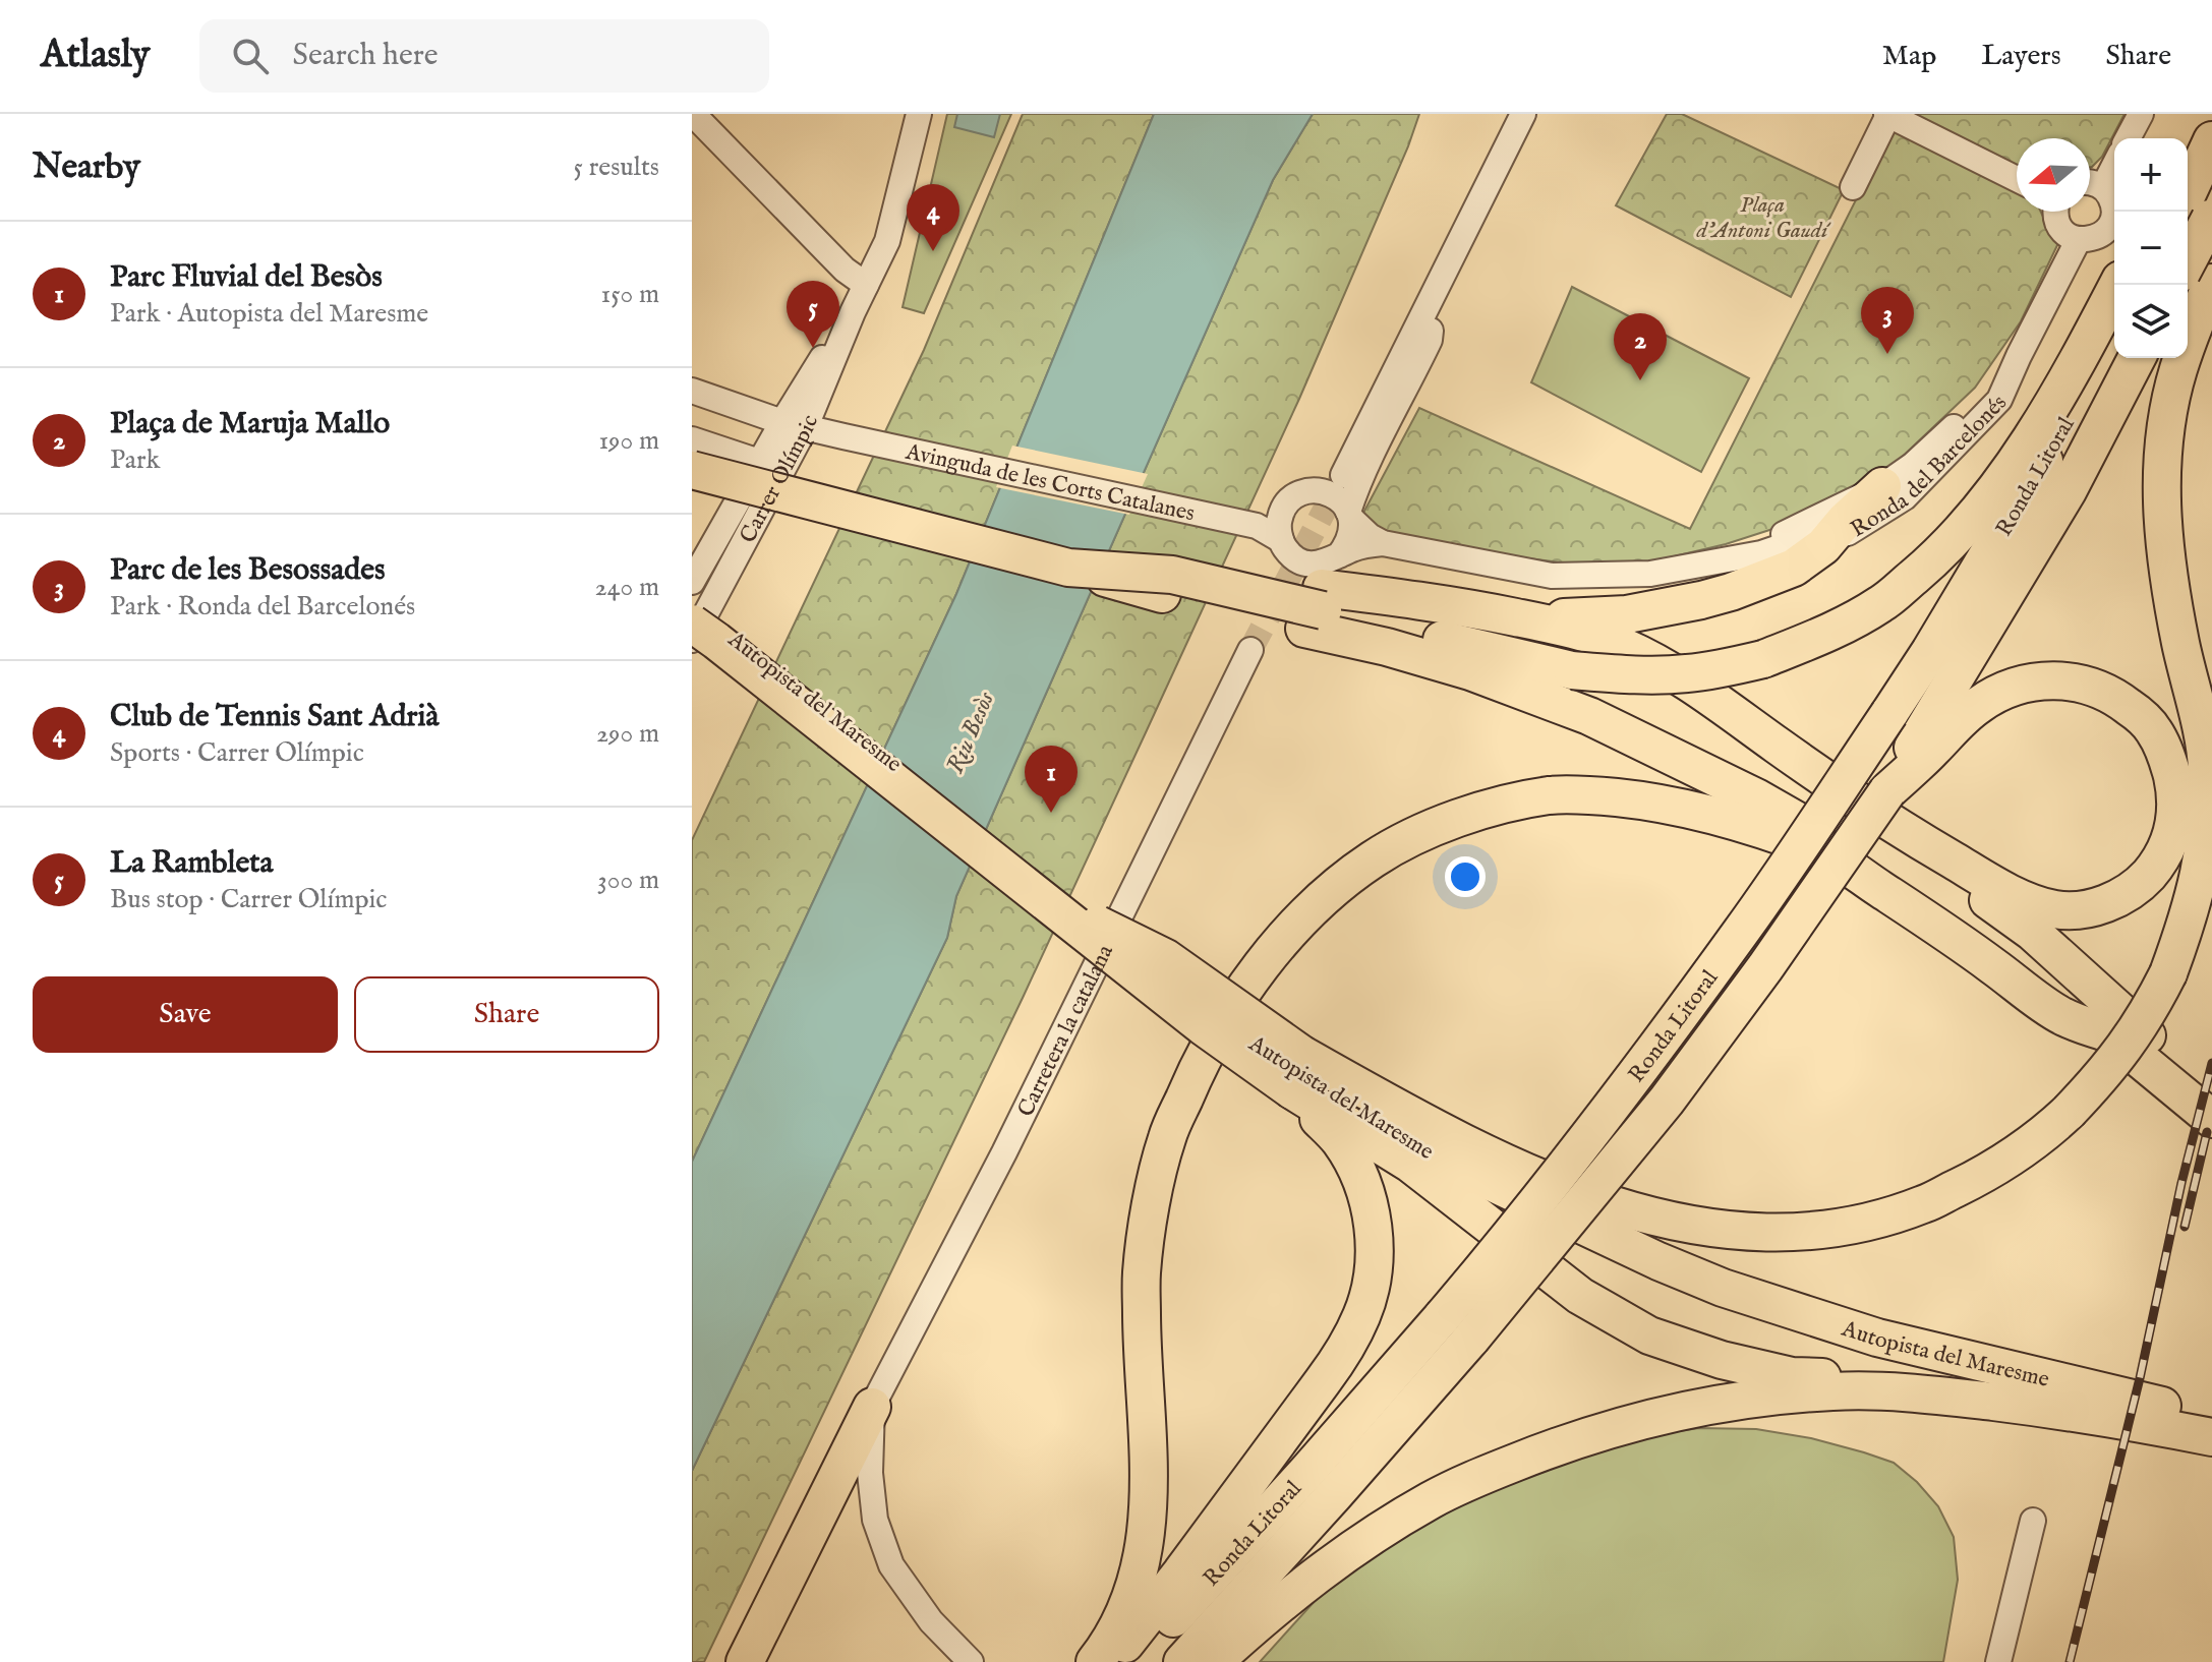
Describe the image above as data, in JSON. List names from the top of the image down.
{
  "streets": {
    "highway": ["Ronda Litoral", "Autopista del Maresme"],
    "street": [
      "Ronda del Barcelonés",
      "Carrer Olímpic",
      "Avinguda de les Corts Catalanes",
      "Carretera la catalana"
    ]
  },
  "crossings": [
    ["Ronda del Barcelonés", "Avinguda de les Corts Catalanes"],
    ["Carrer Olímpic", "Avinguda de les Corts Catalanes"],
    ["Carrer Olímpic", "Autopista del Maresme"]
  ],
  "water": ["Riu Besòs"],
  "parks": ["Plaça d'Antoni Gaudí"],
  "north": "left",
  "page": {
    "header": "Atlasly",
    "search": "Search here",
    "nav": ["Map", "Layers", "Share"],
    "heading": ["Nearby", "5 results"],
    "map_buttons": ["+", "−"],
    "pins": [
      "4",
      "5",
      "3",
      "2",
      "1"
    ],
    "list": [
      {
        "mark": "1",
        "name": "Parc Fluvial del Besòs",
        "note": "Park · Autopista del Maresme",
        "value": "150 m"
      },
      {
        "mark": "2",
        "name": "Plaça de Maruja Mallo",
        "note": "Park",
        "value": "190 m"
      },
      {
        "mark": "3",
        "name": "Parc de les Besossades",
        "note": "Park · Ronda del Barcelonés",
        "value": "240 m"
      },
      {
        "mark": "4",
        "name": "Club de Tennis Sant Adrià",
        "note": "Sports · Carrer Olímpic",
        "value": "290 m"
      },
      {
        "mark": "5",
        "name": "La Rambleta",
        "note": "Bus stop · Carrer Olímpic",
        "value": "300 m"
      }
    ],
    "buttons": ["Save", "Share"]
  }
}
